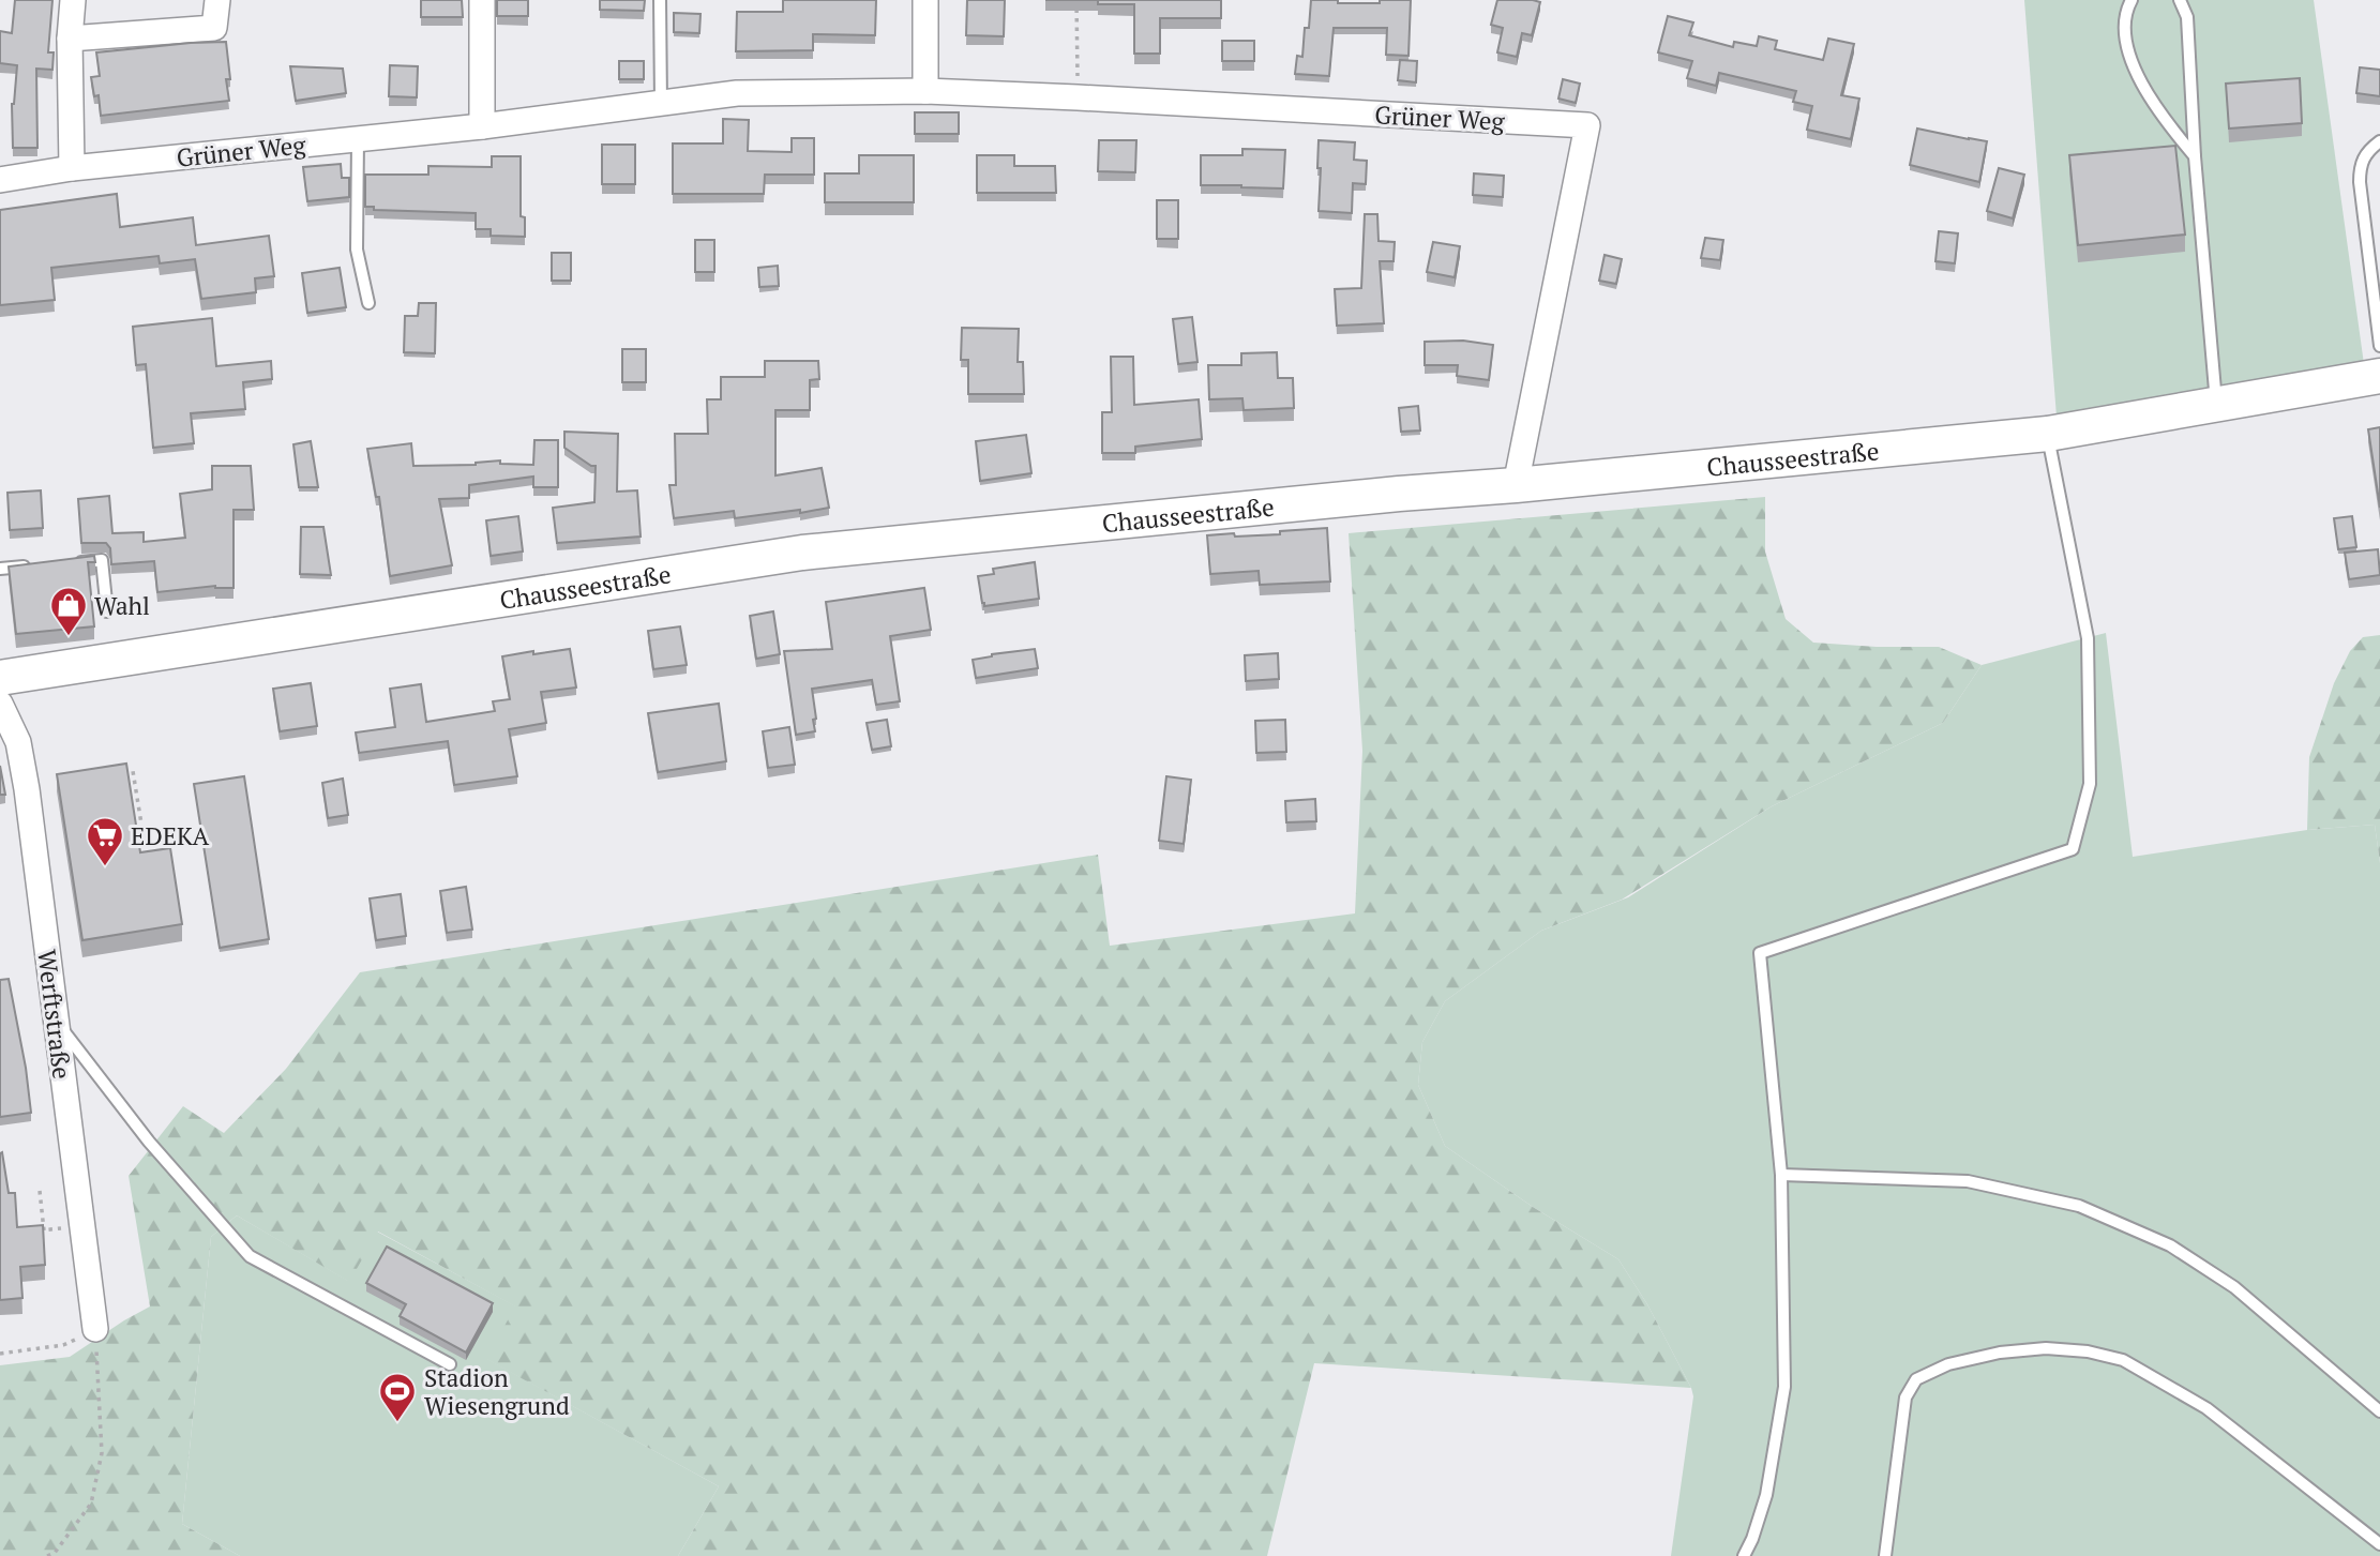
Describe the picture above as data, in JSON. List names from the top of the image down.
{
  "streets": {
    "main road": ["Chausseestraße"],
    "street": ["Grüner Weg", "Werftstraße"]
  },
  "crossings": [
    ["Grüner Weg", "Chausseestraße"]
  ],
  "places": {
    "shop": ["Wahl"],
    "supermarket": ["EDEKA"],
    "sports": ["Stadion Wiesengrund"]
  }
}
